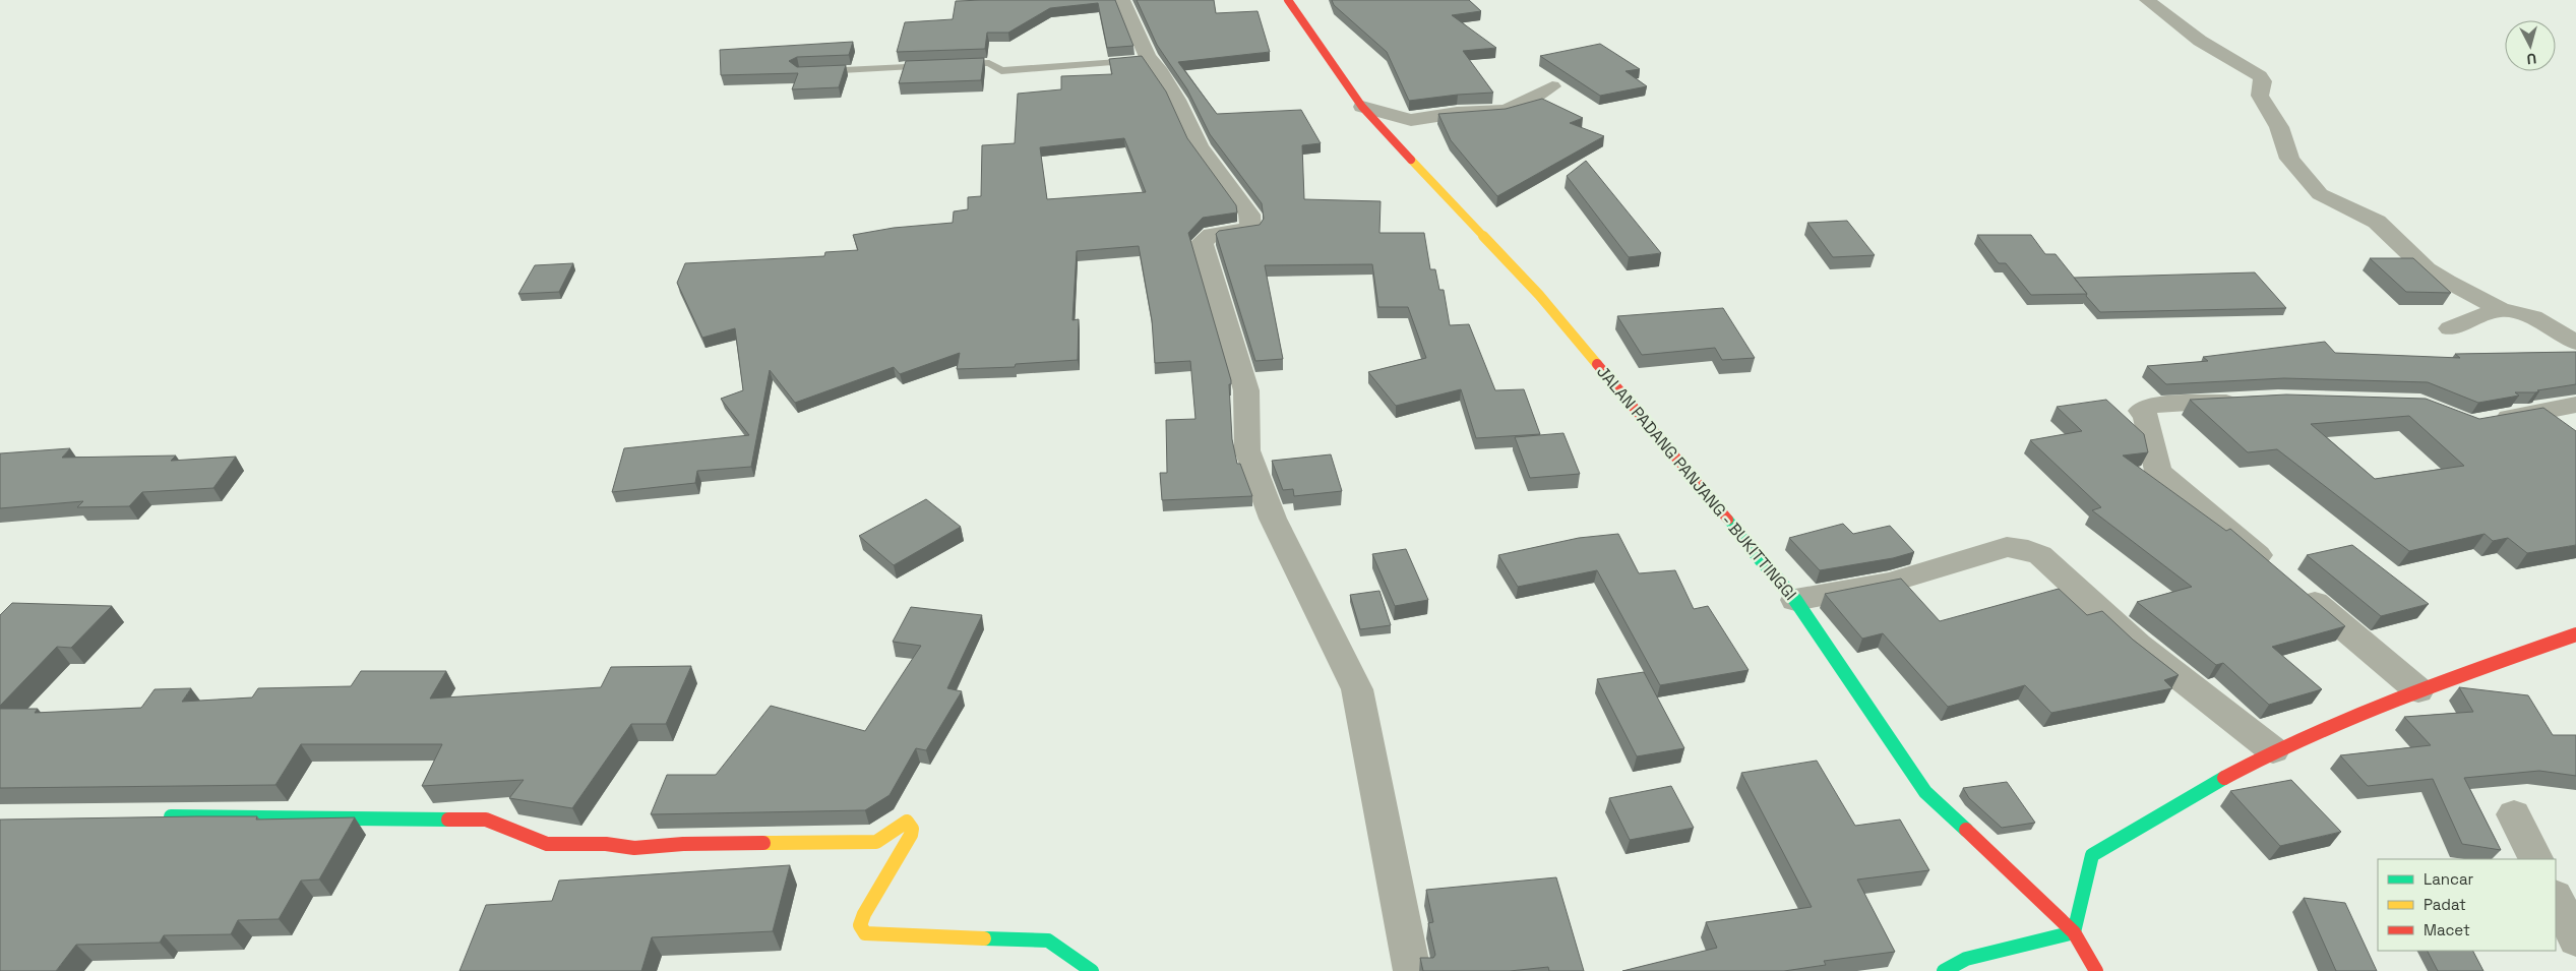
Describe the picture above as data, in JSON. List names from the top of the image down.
{
  "streets": {
    "main road": ["JALAN PADANG PANJANG - BUKITTINGGI"]
  },
  "legend": ["Lancar", "Padat", "Macet"],
  "north": "bottom"
}
